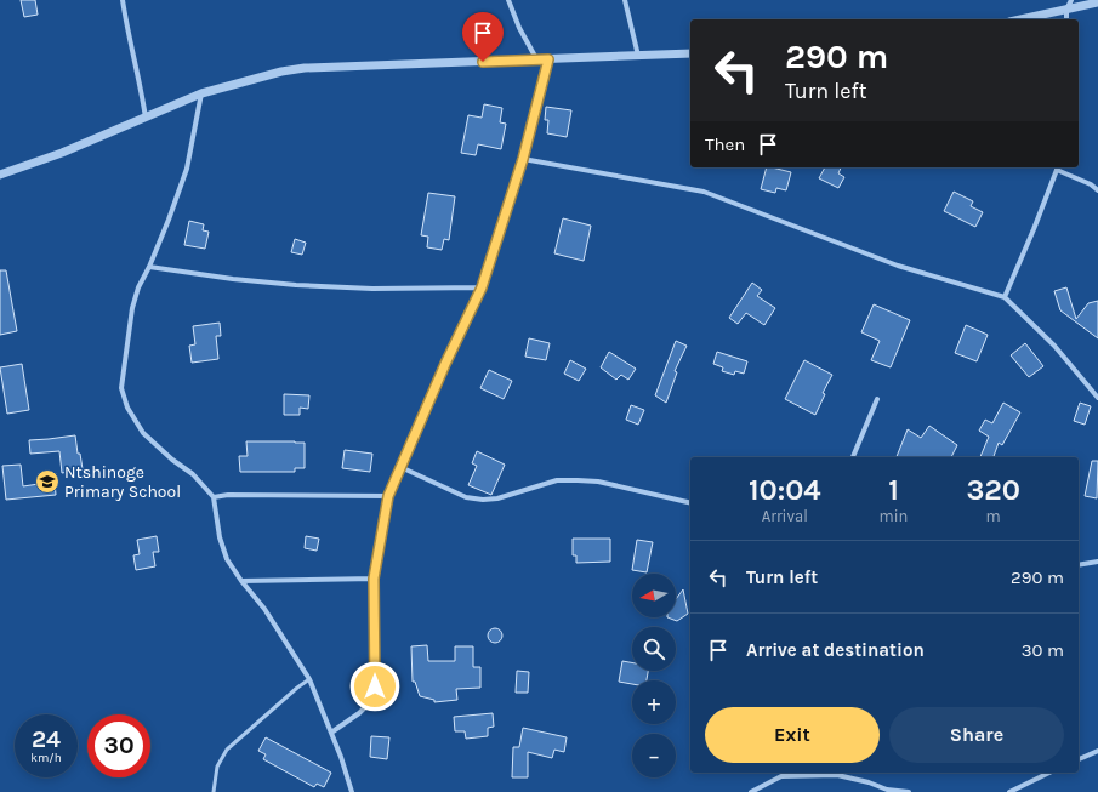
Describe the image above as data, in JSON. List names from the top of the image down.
{
  "places": {
    "school or university": ["Ntshinoge Primary School"]
  },
  "north": "left",
  "page": {
    "turn": ["290 m", "Turn left"],
    "then": "Then",
    "eta": [
      "10:04",
      "Arrival",
      "1",
      "min",
      "320",
      "m"
    ],
    "list": [
      {
        "name": "Turn left",
        "value": "290 m"
      },
      {
        "name": "Arrive at destination",
        "value": "30 m"
      }
    ],
    "map_buttons": ["+", "−"],
    "buttons": ["Exit", "Share"],
    "speed": "24 km/h",
    "limit": "30"
  }
}
